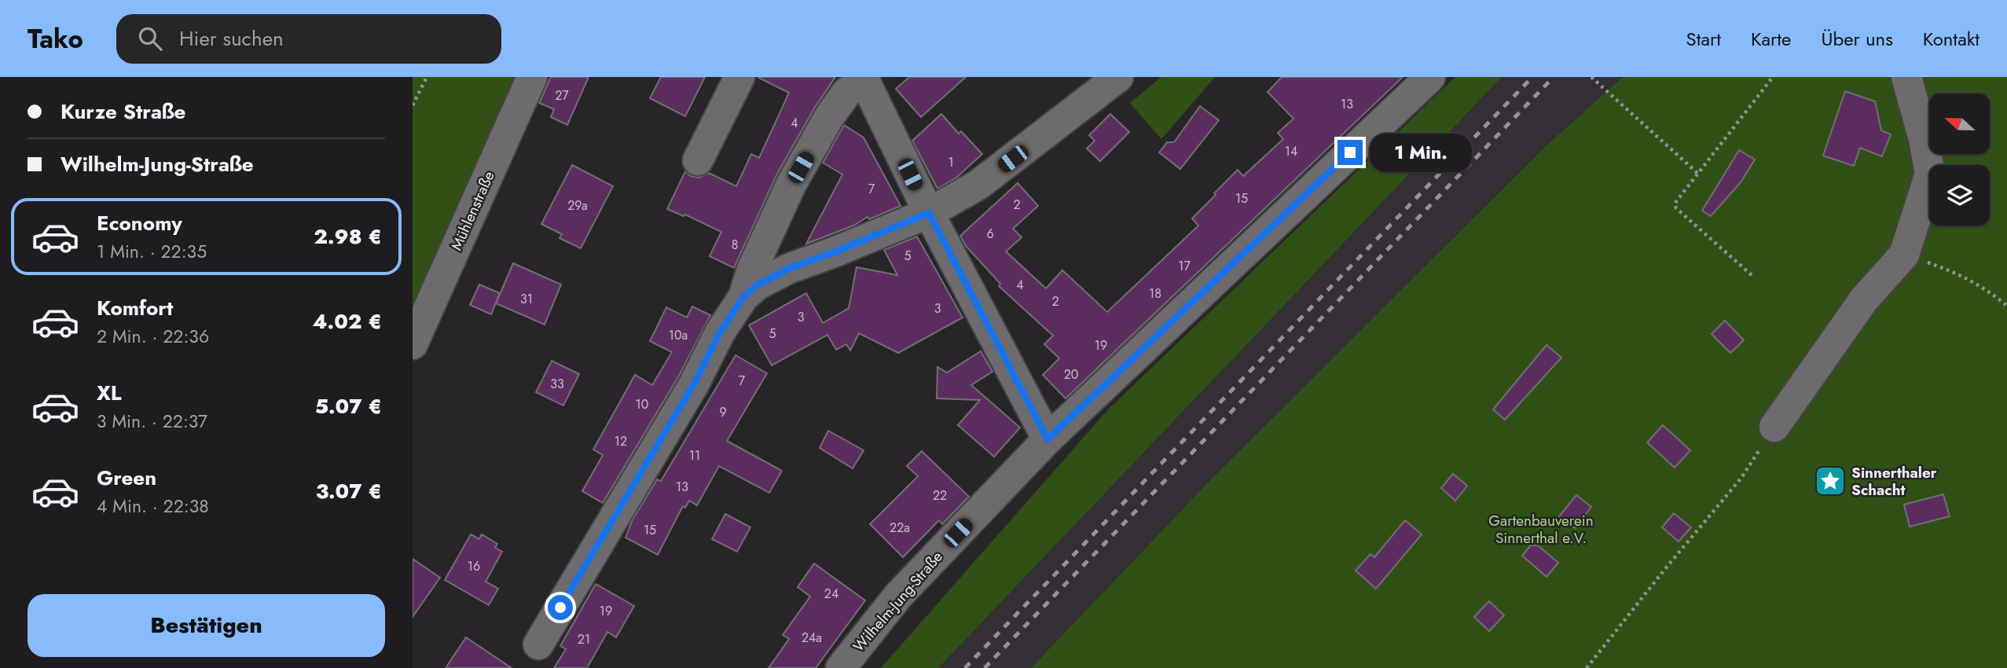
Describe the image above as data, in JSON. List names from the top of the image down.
{
  "streets": {
    "street": ["Mühlenstraße", "Wilhelm-Jung-Straße"]
  },
  "parks": ["Gartenbauverein Sinnerthal e.V."],
  "places": {
    "place": ["Sinnerthaler Schacht"]
  },
  "house_numbers": [
    "27",
    "13",
    "4",
    "14",
    "1",
    "7",
    "15",
    "2",
    "29a",
    "6",
    "8",
    "5",
    "17",
    "4",
    "18",
    "31",
    "2",
    "3",
    "3",
    "5",
    "10a",
    "19",
    "20",
    "7",
    "33",
    "10",
    "9",
    "12",
    "11",
    "13",
    "22",
    "22a",
    "15",
    "16",
    "24",
    "19",
    "24a",
    "21"
  ],
  "north": "left",
  "page": {
    "header": "Tako",
    "search": "Hier suchen",
    "nav": [
      "Start",
      "Karte",
      "Über uns",
      "Kontakt"
    ],
    "banner": ["Kurze Straße", "Wilhelm-Jung-Straße"],
    "bubble": "1 Min.",
    "list": [
      {
        "name": "Economy",
        "note": "1 Min. · 22:35",
        "value": "2.98 €"
      },
      {
        "name": "Komfort",
        "note": "2 Min. · 22:36",
        "value": "4.02 €"
      },
      {
        "name": "XL",
        "note": "3 Min. · 22:37",
        "value": "5.07 €"
      },
      {
        "name": "Green",
        "note": "4 Min. · 22:38",
        "value": "3.07 €"
      }
    ],
    "buttons": "Bestätigen"
  }
}
